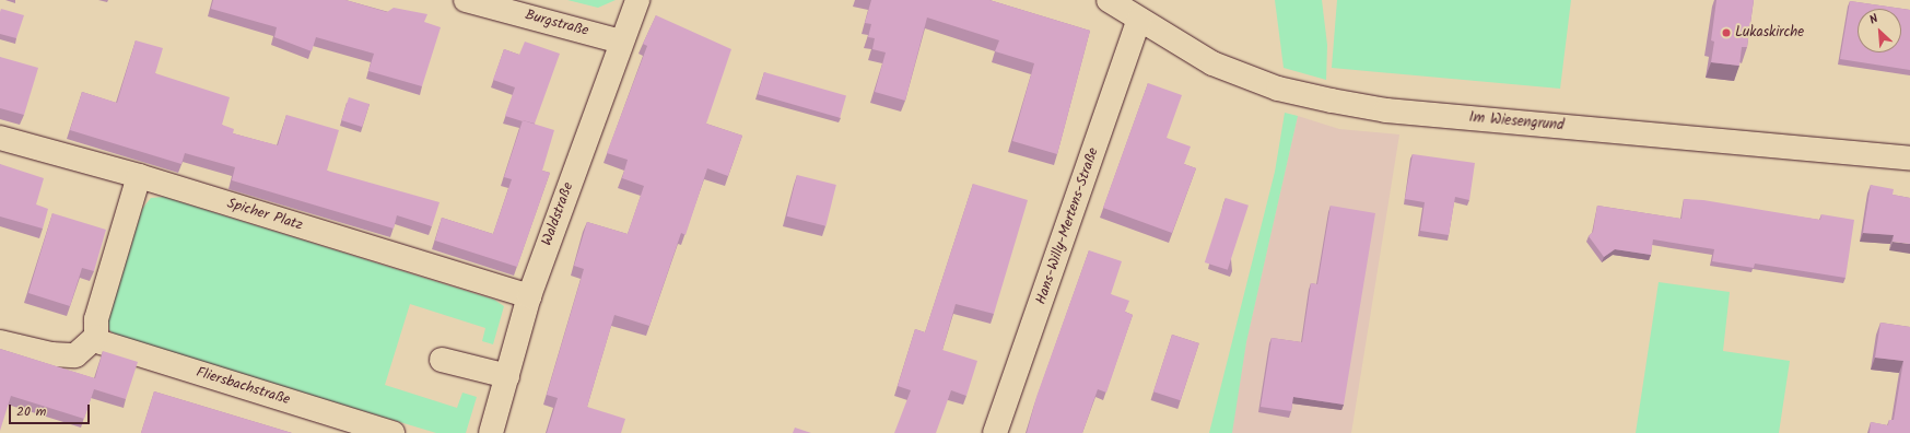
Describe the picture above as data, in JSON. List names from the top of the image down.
{
  "streets": {
    "street": [
      "Burgstraße",
      "Im Wiesengrund",
      "Waldstraße",
      "Spicher Platz",
      "Hans-Willy-Mertens-Straße",
      "Fliersbachstraße"
    ]
  },
  "crossings": [
    ["Burgstraße", "Waldstraße"],
    ["Im Wiesengrund", "Hans-Willy-Mertens-Straße"],
    ["Waldstraße", "Spicher Platz"]
  ],
  "places": ["Lukaskirche"],
  "scale_bar": "20 m",
  "north": "top left"
}
